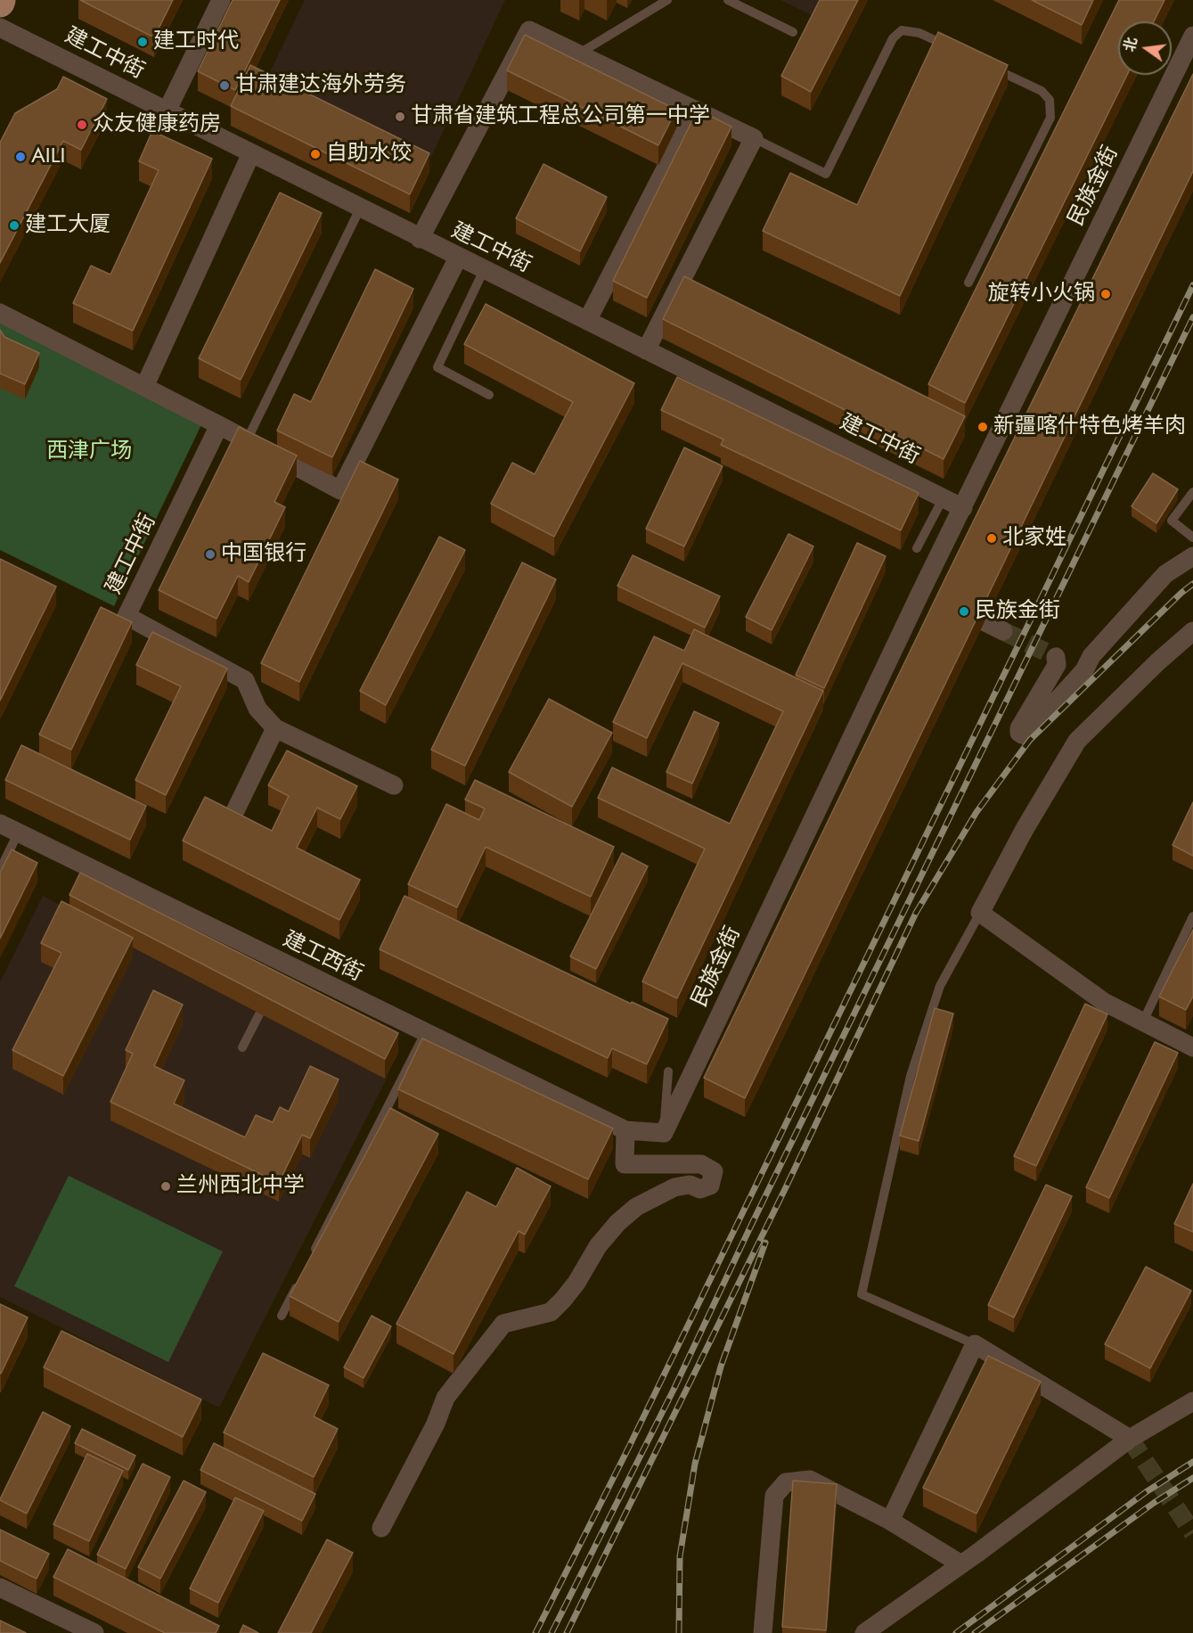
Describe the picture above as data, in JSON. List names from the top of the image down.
{
  "streets": {
    "street": ["建工中街", "民族金街", "建工西街"]
  },
  "crossings": [
    ["建工中街", "民族金街"]
  ],
  "parks": ["西津广场"],
  "places": [
    "建工时代",
    "甘肃建达海外劳务",
    "甘肃省建筑工程总公司第一中学",
    "众友健康药房",
    "自助水饺",
    "AILI",
    "建工大厦",
    "旋转小火锅",
    "新疆喀什特色烤羊肉",
    "北家姓",
    "中国银行",
    "民族金街",
    "兰州西北中学"
  ],
  "north": "left"
}
